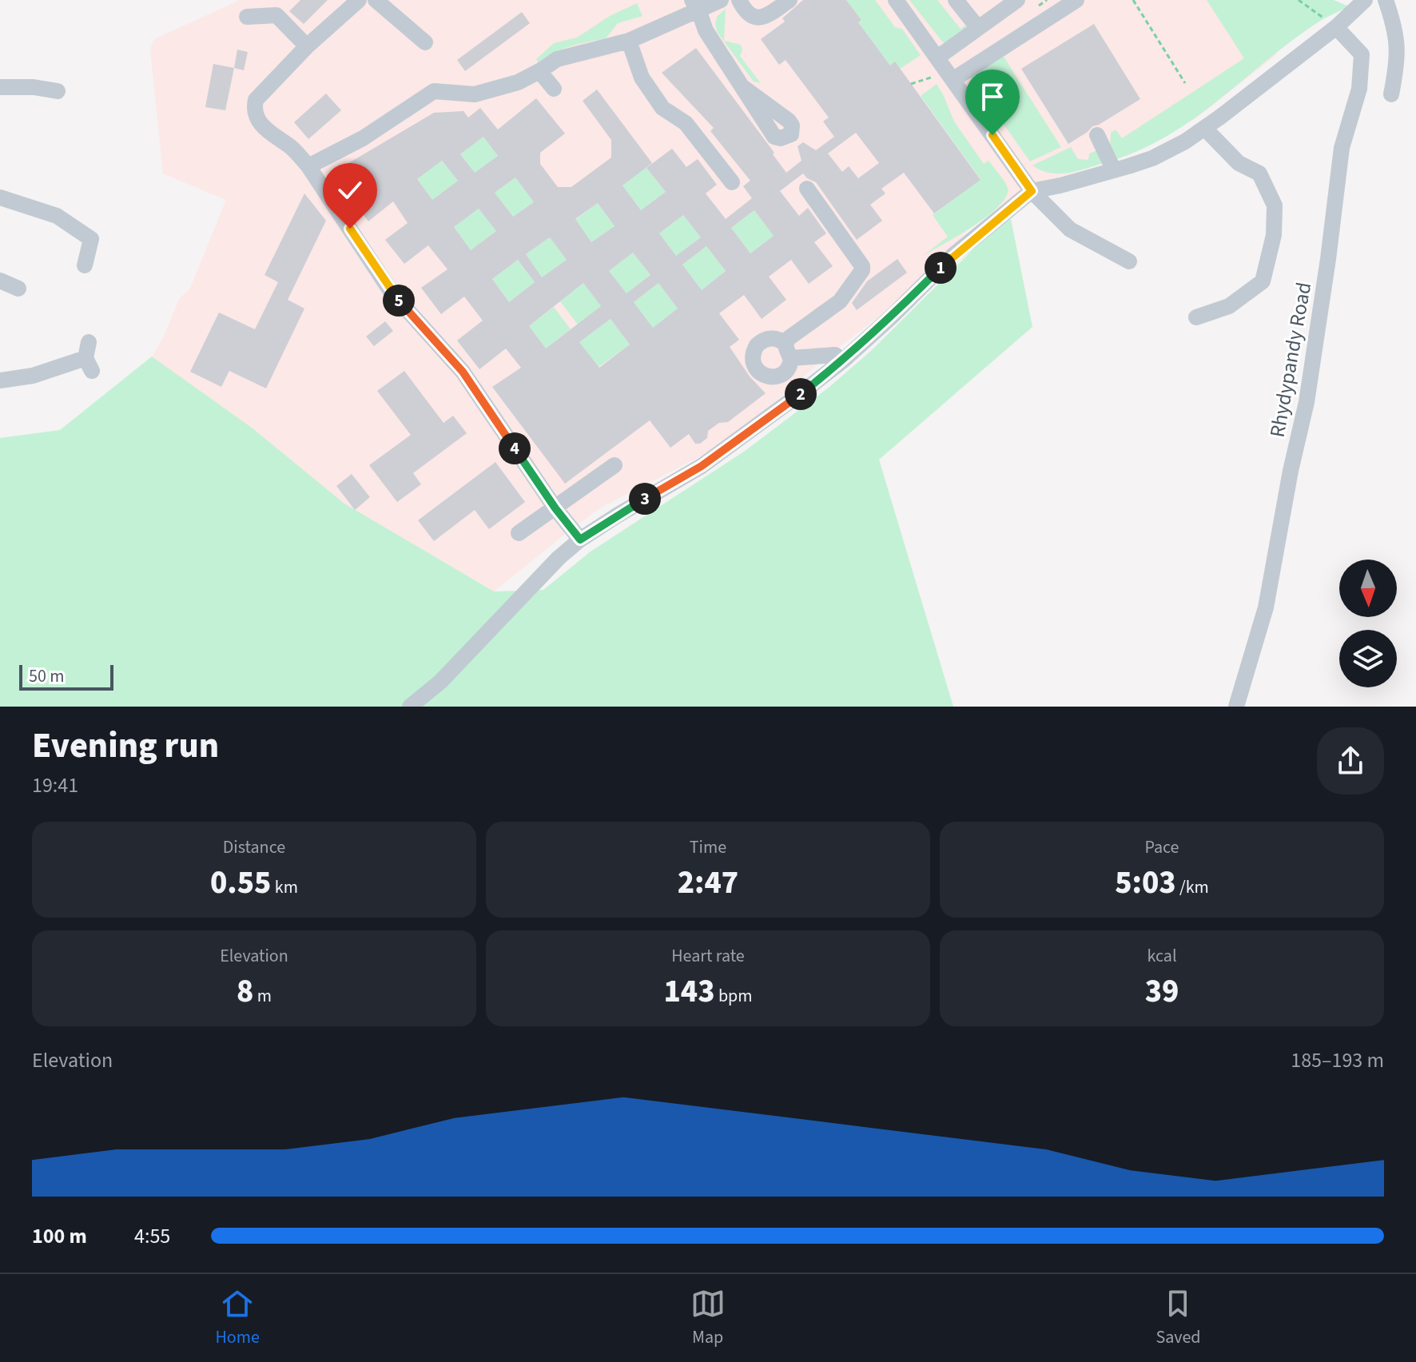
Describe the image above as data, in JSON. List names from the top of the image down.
{
  "streets": {
    "street": ["Rhydypandy Road"]
  },
  "scale_bar": "50 m",
  "north": "bottom",
  "page": {
    "pins": [
      "1",
      "5",
      "2",
      "4",
      "3"
    ],
    "scale": "50 m",
    "heading": ["Evening run", "19:41"],
    "stats": [
      ["Distance", "0.55 km"],
      ["Time", "2:47"],
      ["Pace", "5:03 /km"],
      ["Elevation", "8 m"],
      ["Heart rate", "143 bpm"],
      ["kcal", "39"]
    ],
    "chart": ["Elevation", "185–193 m"],
    "list": [
      {
        "name": "100 m",
        "note": "4:55"
      }
    ],
    "tabs": ["Home", "Map", "Saved"]
  }
}
